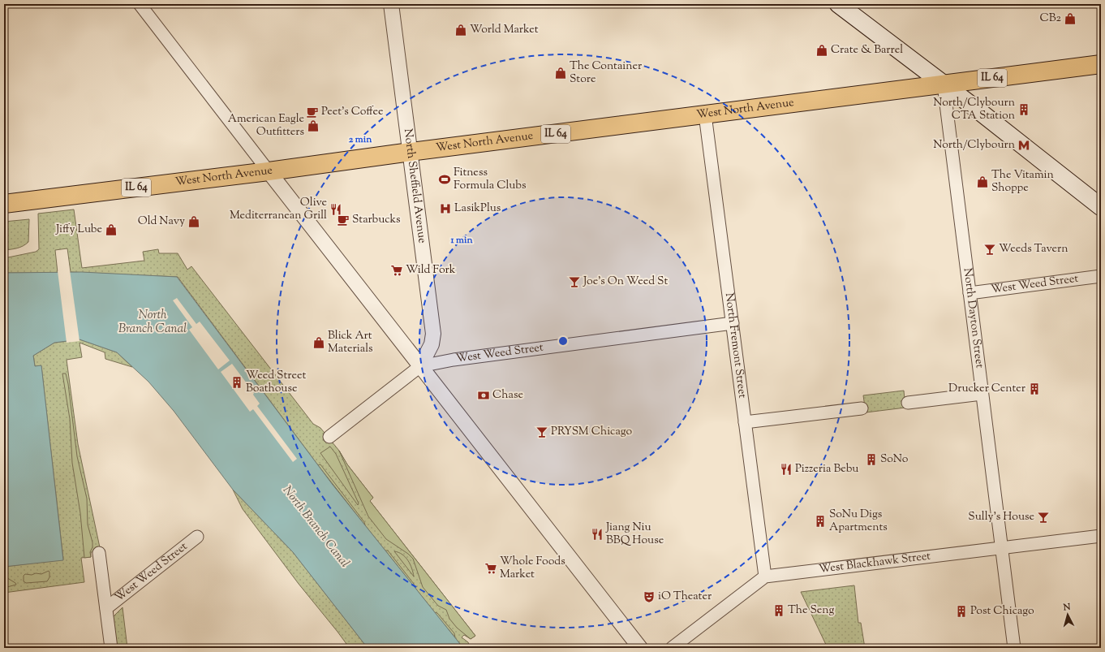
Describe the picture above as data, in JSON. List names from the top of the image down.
{
  "streets": {
    "main road": ["IL 64", "West North Avenue"],
    "street": [
      "North Sheffield Avenue",
      "West Weed Street",
      "North Dayton Street",
      "North Fremont Street",
      "West Blackhawk Street"
    ]
  },
  "crossings": [
    ["West North Avenue", "North Sheffield Avenue"],
    ["West North Avenue", "North Dayton Street"],
    ["West North Avenue", "North Fremont Street"],
    ["North Sheffield Avenue", "West Weed Street"],
    ["West Weed Street", "North Dayton Street"],
    ["West Weed Street", "North Fremont Street"],
    ["North Dayton Street", "West Blackhawk Street"],
    ["North Fremont Street", "West Blackhawk Street"]
  ],
  "water": ["North Branch Canal"],
  "places": {
    "shop": [
      "CB2",
      "World Market",
      "Crate & Barrel",
      "The Container Store",
      "American Eagle Outfitters",
      "The Vitamin Shoppe",
      "Old Navy",
      "Jiffy Lube",
      "Blick Art Materials"
    ],
    "building": [
      "North/Clybourn CTA Station",
      "Weed Street Boathouse",
      "Drucker Center",
      "SoNo",
      "SoNu Digs Apartments",
      "The Seng",
      "Post Chicago"
    ],
    "cafe": ["Peet's Coffee", "Starbucks"],
    "metro station": ["North/Clybourn"],
    "sports": ["Fitness Formula Clubs"],
    "hospital": ["LasikPlus"],
    "restaurant": ["Olive Mediterranean Grill", "Pizzeria Bebu", "Jiang Niu BBQ House"],
    "bar": [
      "Weeds Tavern",
      "Joe’s On Weed St",
      "PRYSM Chicago",
      "Sully’s House"
    ],
    "supermarket": ["Wild Fork", "Whole Foods Market"],
    "bank": ["Chase"],
    "theatre": ["iO Theater"]
  },
  "north": "top",
  "rings": ["2 min", "1 min"]
}
